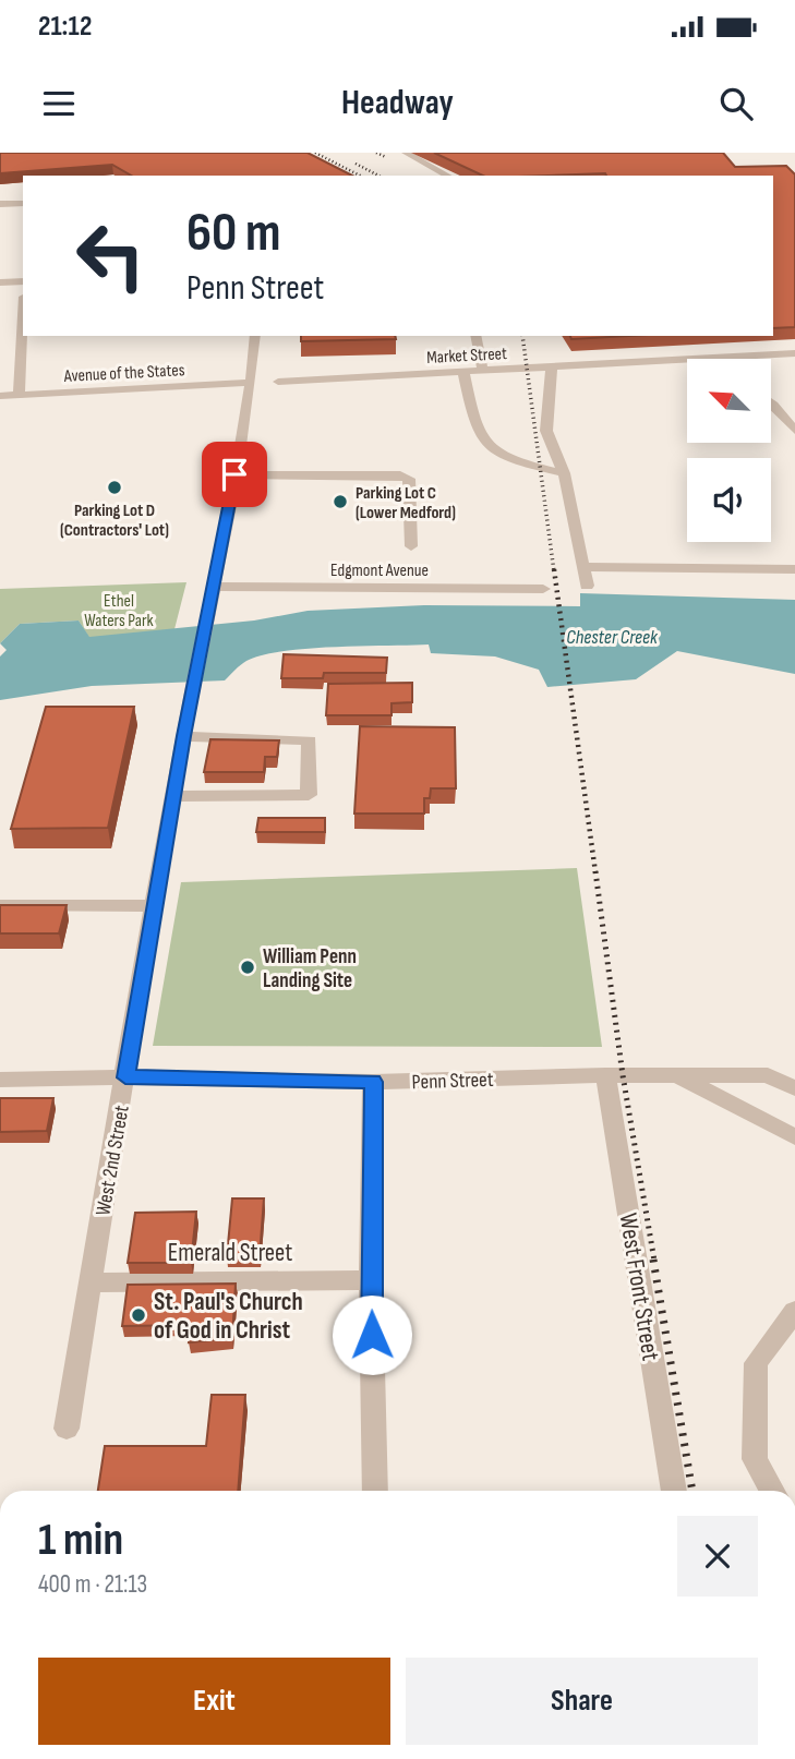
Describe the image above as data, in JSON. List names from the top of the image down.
{
  "streets": {
    "street": [
      "Market Street",
      "Avenue of the States",
      "Edgmont Avenue",
      "Penn Street",
      "West 2nd Street",
      "Emerald Street",
      "West Front Street"
    ]
  },
  "crossings": [
    ["Avenue of the States", "West 2nd Street"],
    ["Edgmont Avenue", "West 2nd Street"],
    ["Penn Street", "West 2nd Street"],
    ["Penn Street", "West Front Street"],
    ["West 2nd Street", "Emerald Street"]
  ],
  "water": ["Chester Creek"],
  "parks": ["Ethel Waters Park"],
  "places": [
    "Parking Lot D (Contractors' Lot)",
    "Parking Lot C (Lower Medford)",
    "William Penn Landing Site",
    "St. Paul's Church of God in Christ"
  ],
  "north": "top left",
  "page": {
    "status": "21:12",
    "header": "Headway",
    "turn": ["60 m", "Penn Street"],
    "heading": ["1 min", "400 m · 21:13"],
    "buttons": ["Exit", "Share"]
  }
}
